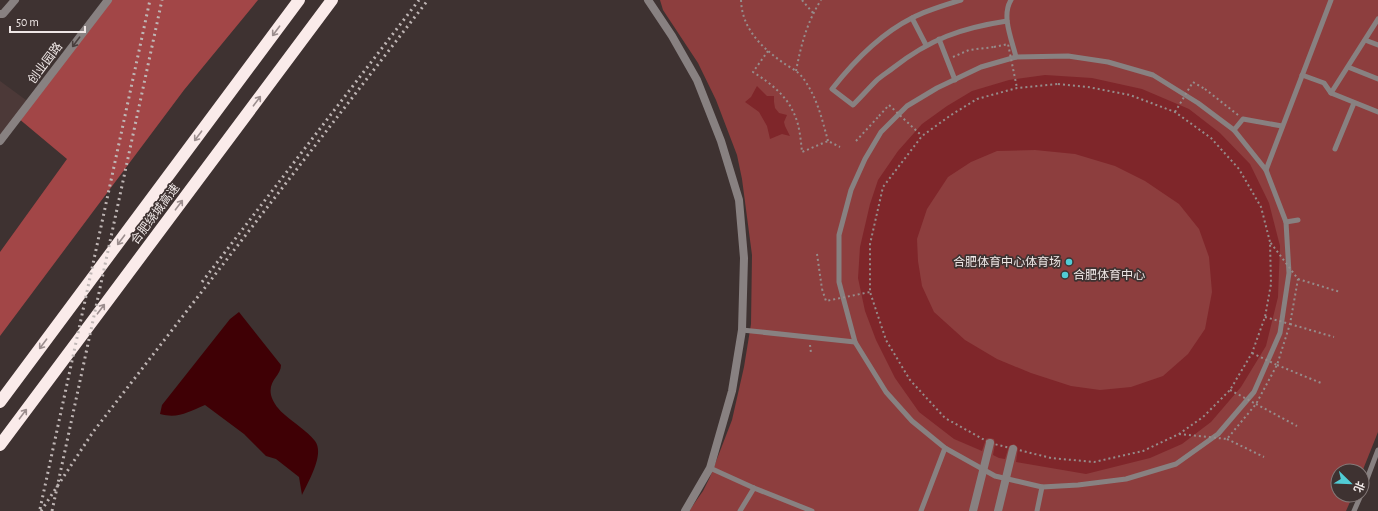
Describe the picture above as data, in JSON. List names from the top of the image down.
{
  "streets": {
    "highway": ["合肥绕城高速"],
    "street": ["创业园路"]
  },
  "one_way": ["创业园路"],
  "places": ["合肥体育中心体育场", "合肥体育中心"],
  "scale_bar": "50 m",
  "north": "bottom right"
}
